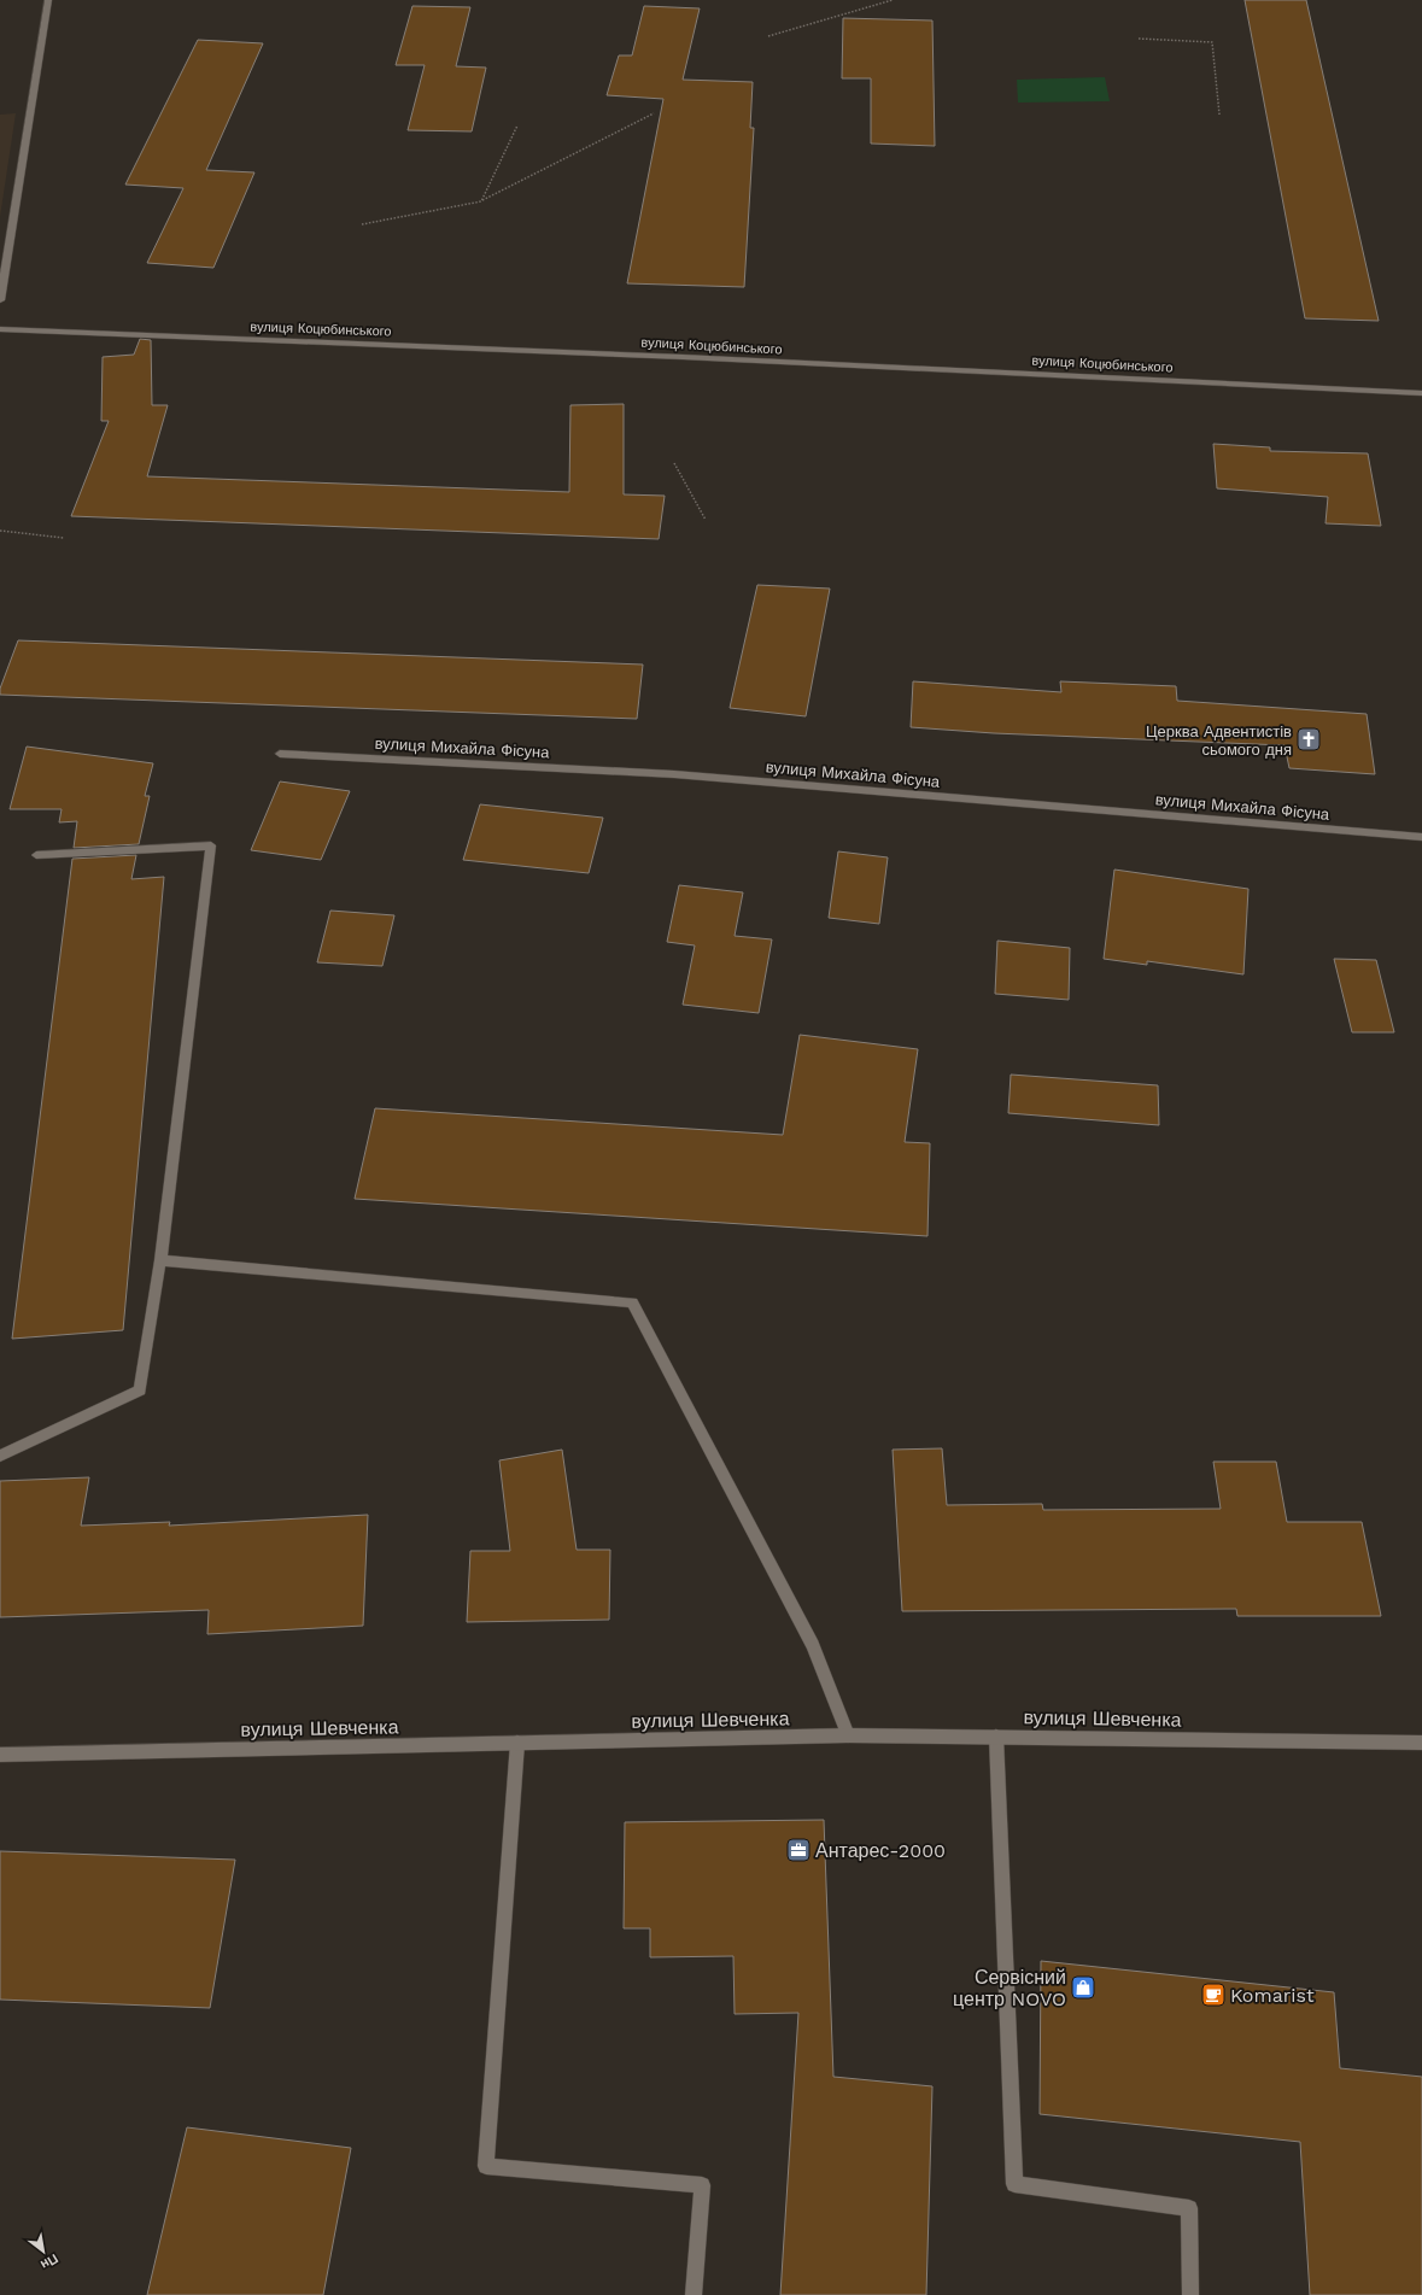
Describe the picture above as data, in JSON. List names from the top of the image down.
{
  "streets": {
    "street": ["вулиця Коцюбинського", "вулиця Михайла Фісуна", "вулиця Шевченка"]
  },
  "places": {
    "church": ["Церква Адвентистів сьомого дня"],
    "office": ["Антарес-2000"],
    "shop": ["Сервісний центр NOVO"],
    "cafe": ["Komarist"]
  },
  "north": "bottom right"
}
